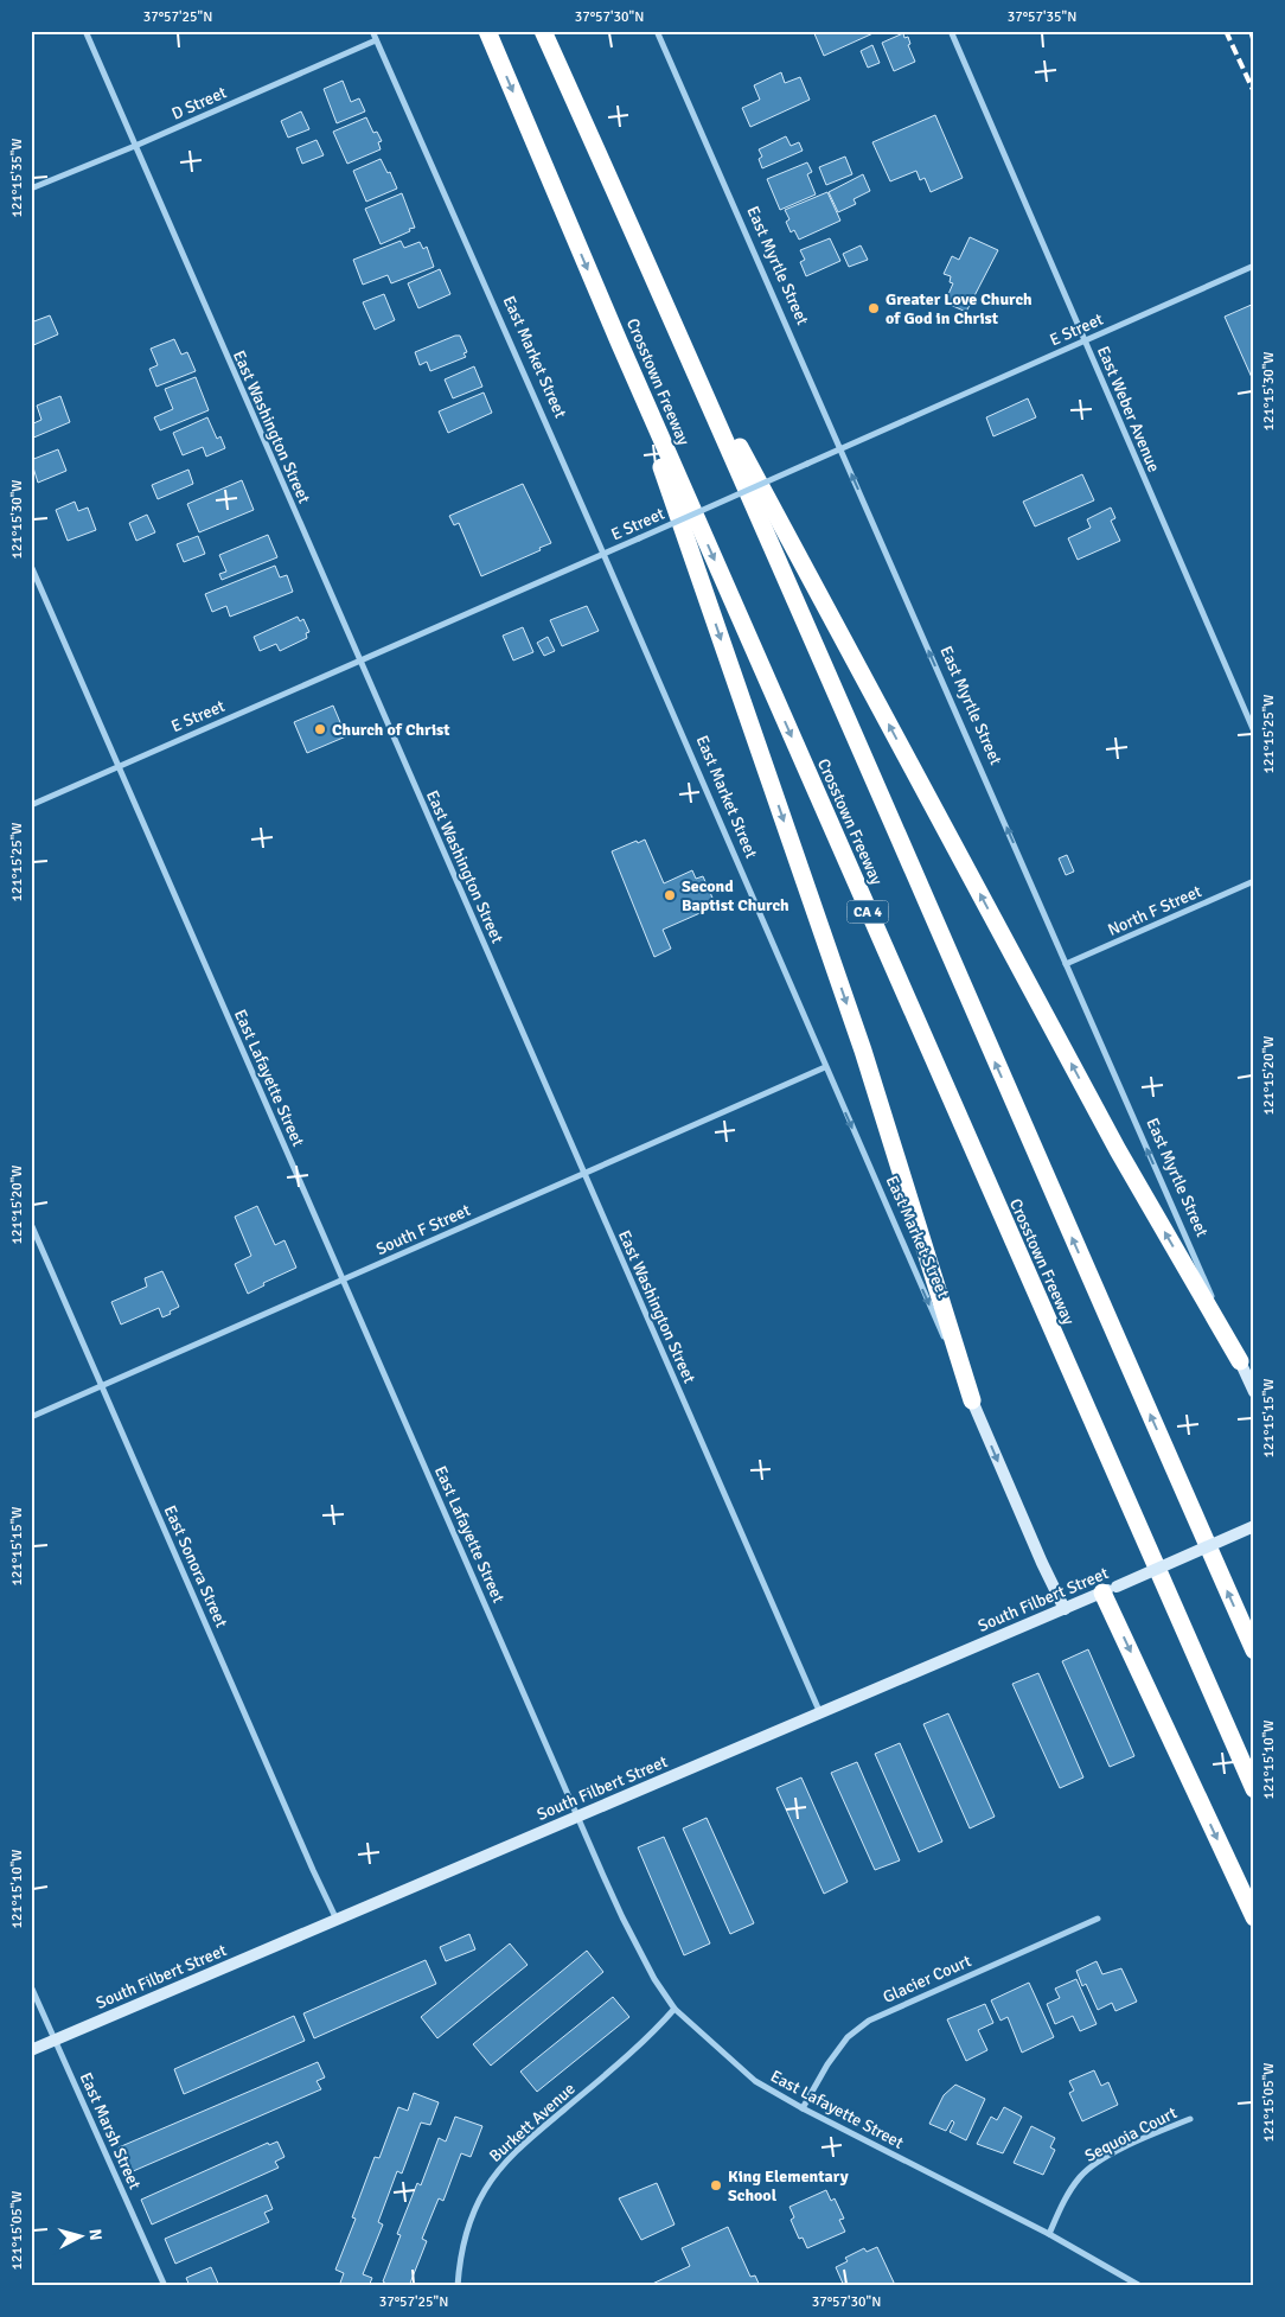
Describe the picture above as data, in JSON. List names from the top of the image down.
{
  "streets": {
    "highway": ["Crosstown Freeway", "CA 4"],
    "street": [
      "D Street",
      "East Myrtle Street",
      "E Street",
      "East Market Street",
      "East Weber Avenue",
      "East Washington Street",
      "North F Street",
      "East Lafayette Street",
      "South F Street",
      "East Sonora Street",
      "South Filbert Street",
      "Glacier Court",
      "Burkett Avenue",
      "East Marsh Street",
      "Sequoia Court"
    ]
  },
  "crossings": [
    ["D Street", "East Market Street"],
    ["D Street", "East Washington Street"],
    ["East Myrtle Street", "E Street"],
    ["East Myrtle Street", "North F Street"],
    ["E Street", "East Market Street"],
    ["E Street", "East Weber Avenue"],
    ["E Street", "East Washington Street"],
    ["E Street", "East Lafayette Street"],
    ["East Market Street", "South F Street"],
    ["East Market Street", "South Filbert Street"],
    ["East Washington Street", "South F Street"],
    ["East Washington Street", "South Filbert Street"],
    ["East Lafayette Street", "South F Street"],
    ["East Lafayette Street", "South Filbert Street"],
    ["East Lafayette Street", "Glacier Court"],
    ["East Lafayette Street", "Burkett Avenue"],
    ["East Lafayette Street", "Sequoia Court"],
    ["South F Street", "East Sonora Street"],
    ["East Sonora Street", "South Filbert Street"],
    ["South Filbert Street", "East Marsh Street"]
  ],
  "one_way": ["East Myrtle Street"],
  "places": [
    "Greater Love Church of God in Christ",
    "Church of Christ",
    "Second Baptist Church",
    "King Elementary School"
  ],
  "north": "right",
  "coordinates": [
    "37°57'25\"N",
    "37°57'30\"N",
    "37°57'35\"N",
    "121°15'35\"W",
    "121°15'30\"W",
    "121°15'25\"W",
    "121°15'20\"W",
    "121°15'15\"W",
    "121°15'10\"W",
    "121°15'05\"W"
  ]
}
